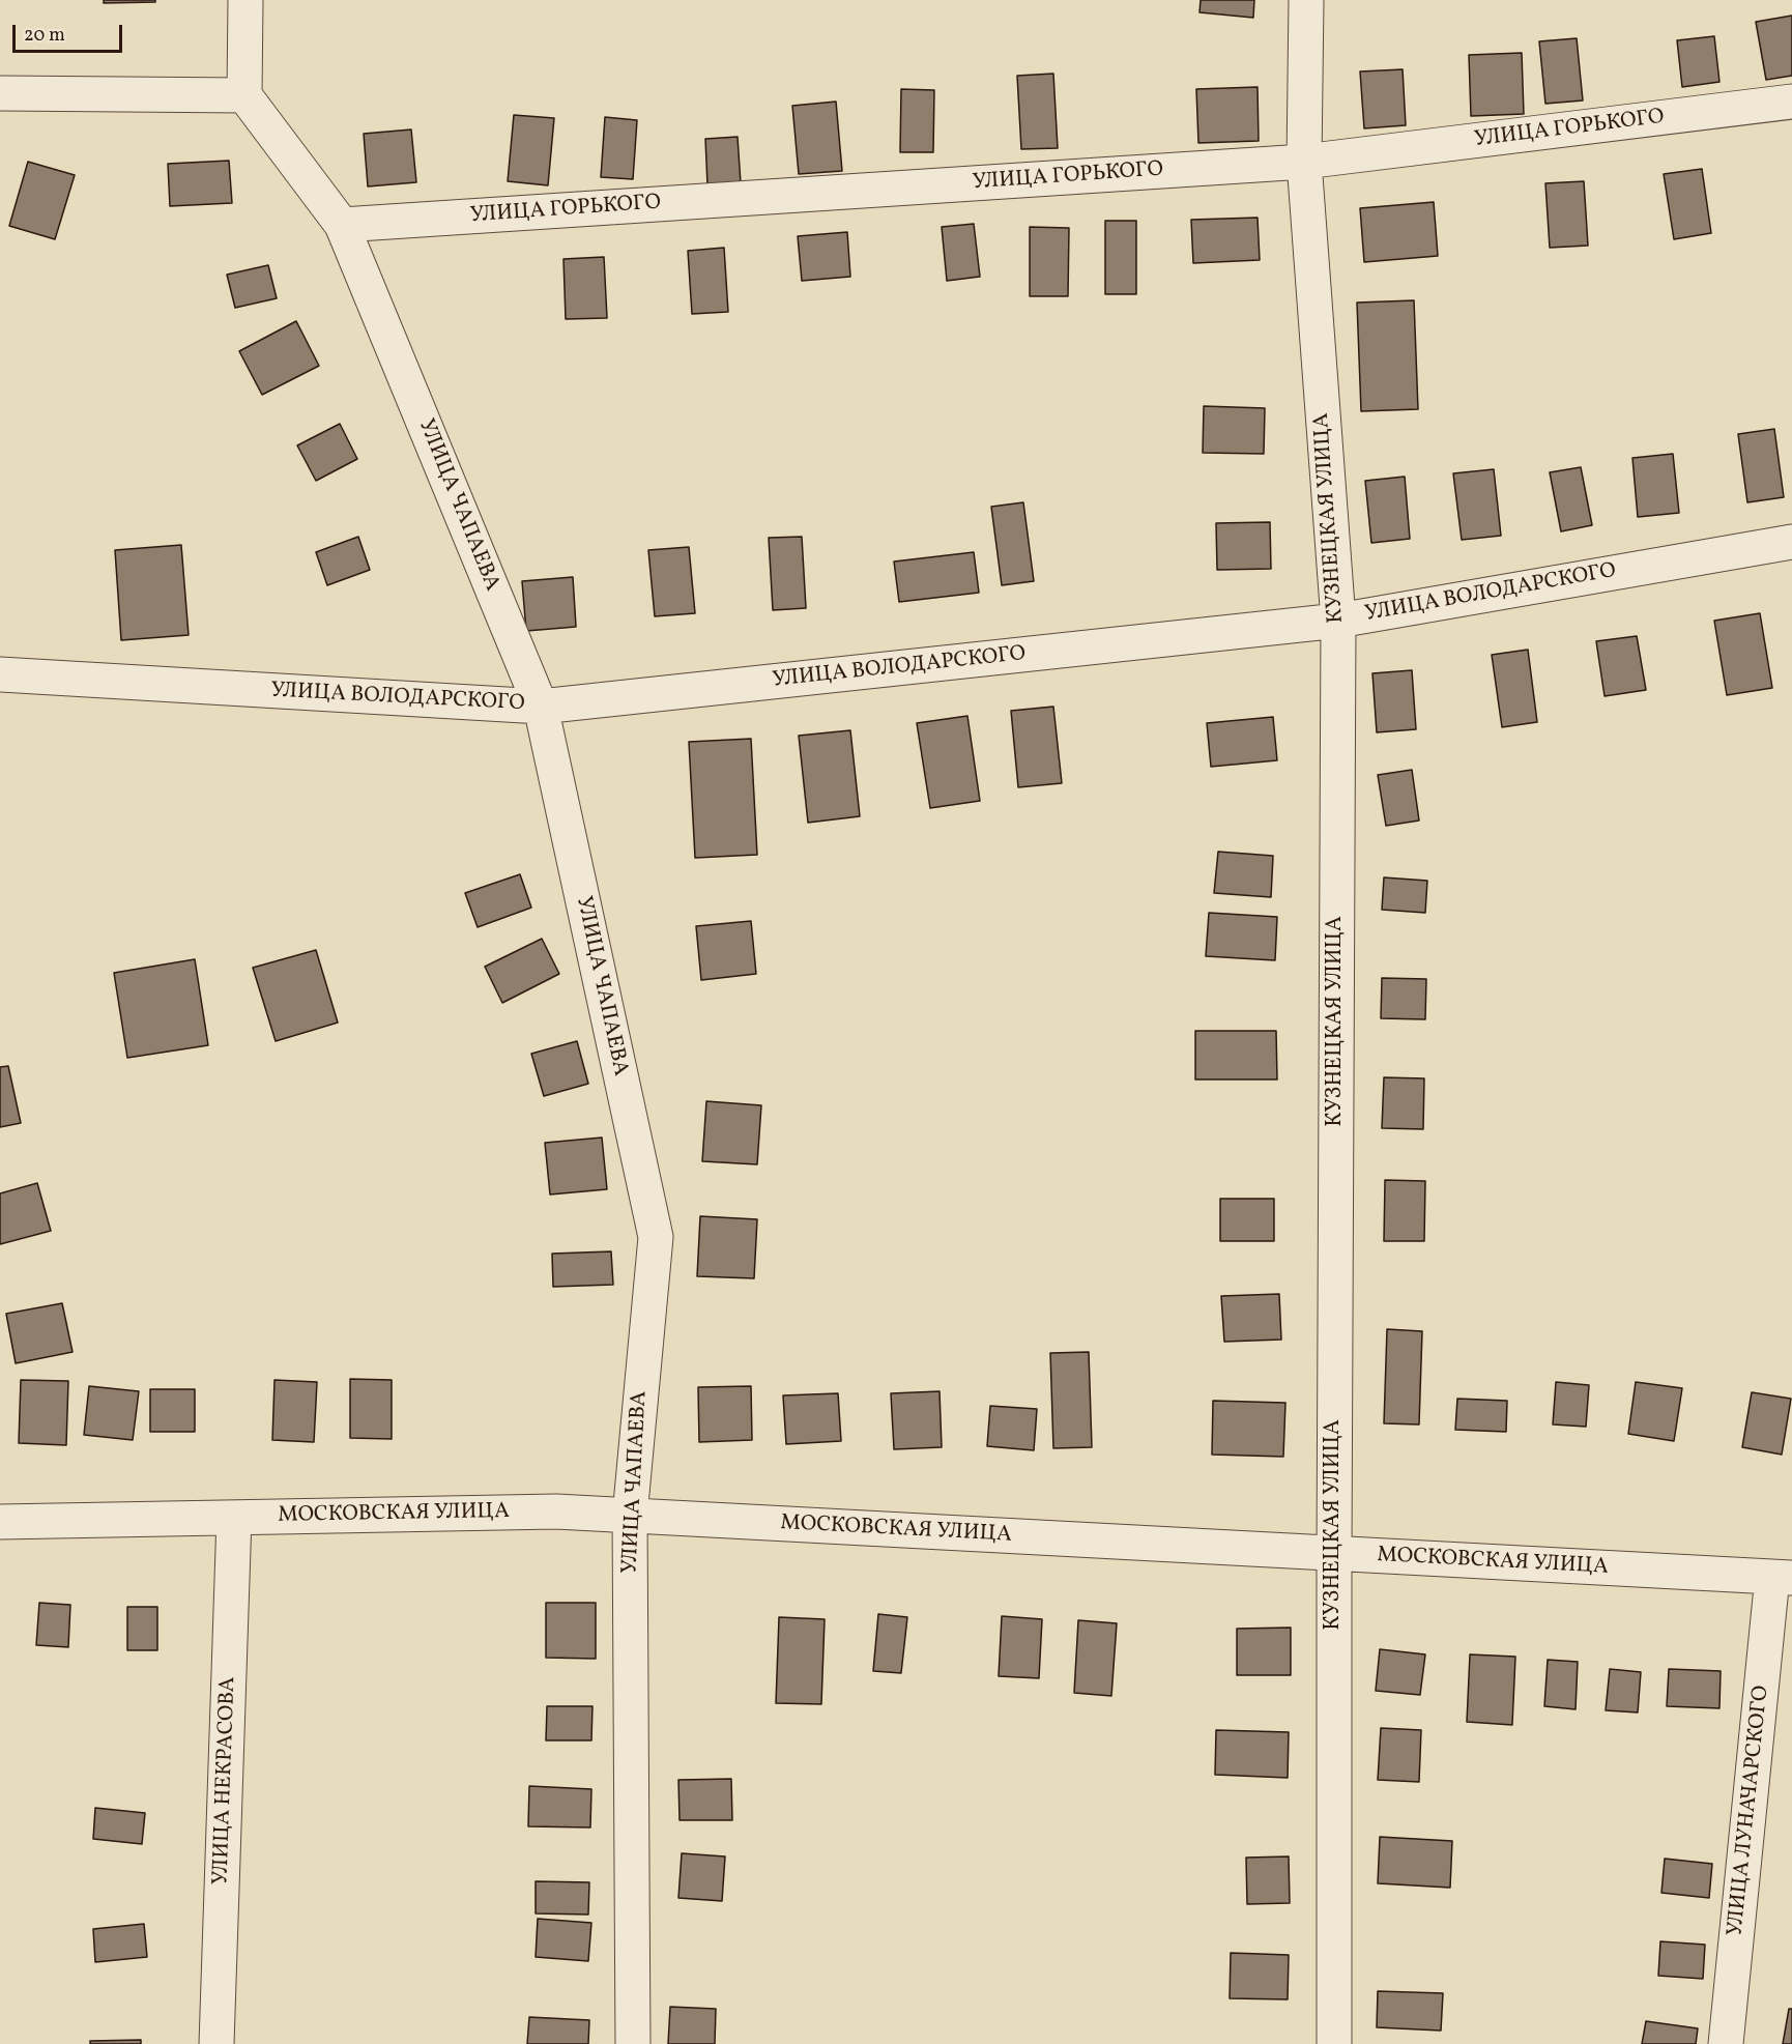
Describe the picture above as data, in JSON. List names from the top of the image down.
{
  "streets": {
    "street": [
      "УЛИЦА ГОРЬКОГО",
      "УЛИЦА ЧАПАЕВА",
      "КУЗНЕЦКАЯ УЛИЦА",
      "УЛИЦА ВОЛОДАРСКОГО",
      "МОСКОВСКАЯ УЛИЦА",
      "УЛИЦА НЕКРАСОВА",
      "УЛИЦА ЛУНАЧАРСКОГО"
    ]
  },
  "crossings": [
    ["УЛИЦА ГОРЬКОГО", "УЛИЦА ЧАПАЕВА"],
    ["УЛИЦА ГОРЬКОГО", "КУЗНЕЦКАЯ УЛИЦА"],
    ["УЛИЦА ЧАПАЕВА", "УЛИЦА ВОЛОДАРСКОГО"],
    ["УЛИЦА ЧАПАЕВА", "МОСКОВСКАЯ УЛИЦА"],
    ["КУЗНЕЦКАЯ УЛИЦА", "УЛИЦА ВОЛОДАРСКОГО"],
    ["КУЗНЕЦКАЯ УЛИЦА", "МОСКОВСКАЯ УЛИЦА"],
    ["МОСКОВСКАЯ УЛИЦА", "УЛИЦА НЕКРАСОВА"],
    ["МОСКОВСКАЯ УЛИЦА", "УЛИЦА ЛУНАЧАРСКОГО"]
  ],
  "scale_bar": "20 m"
}
